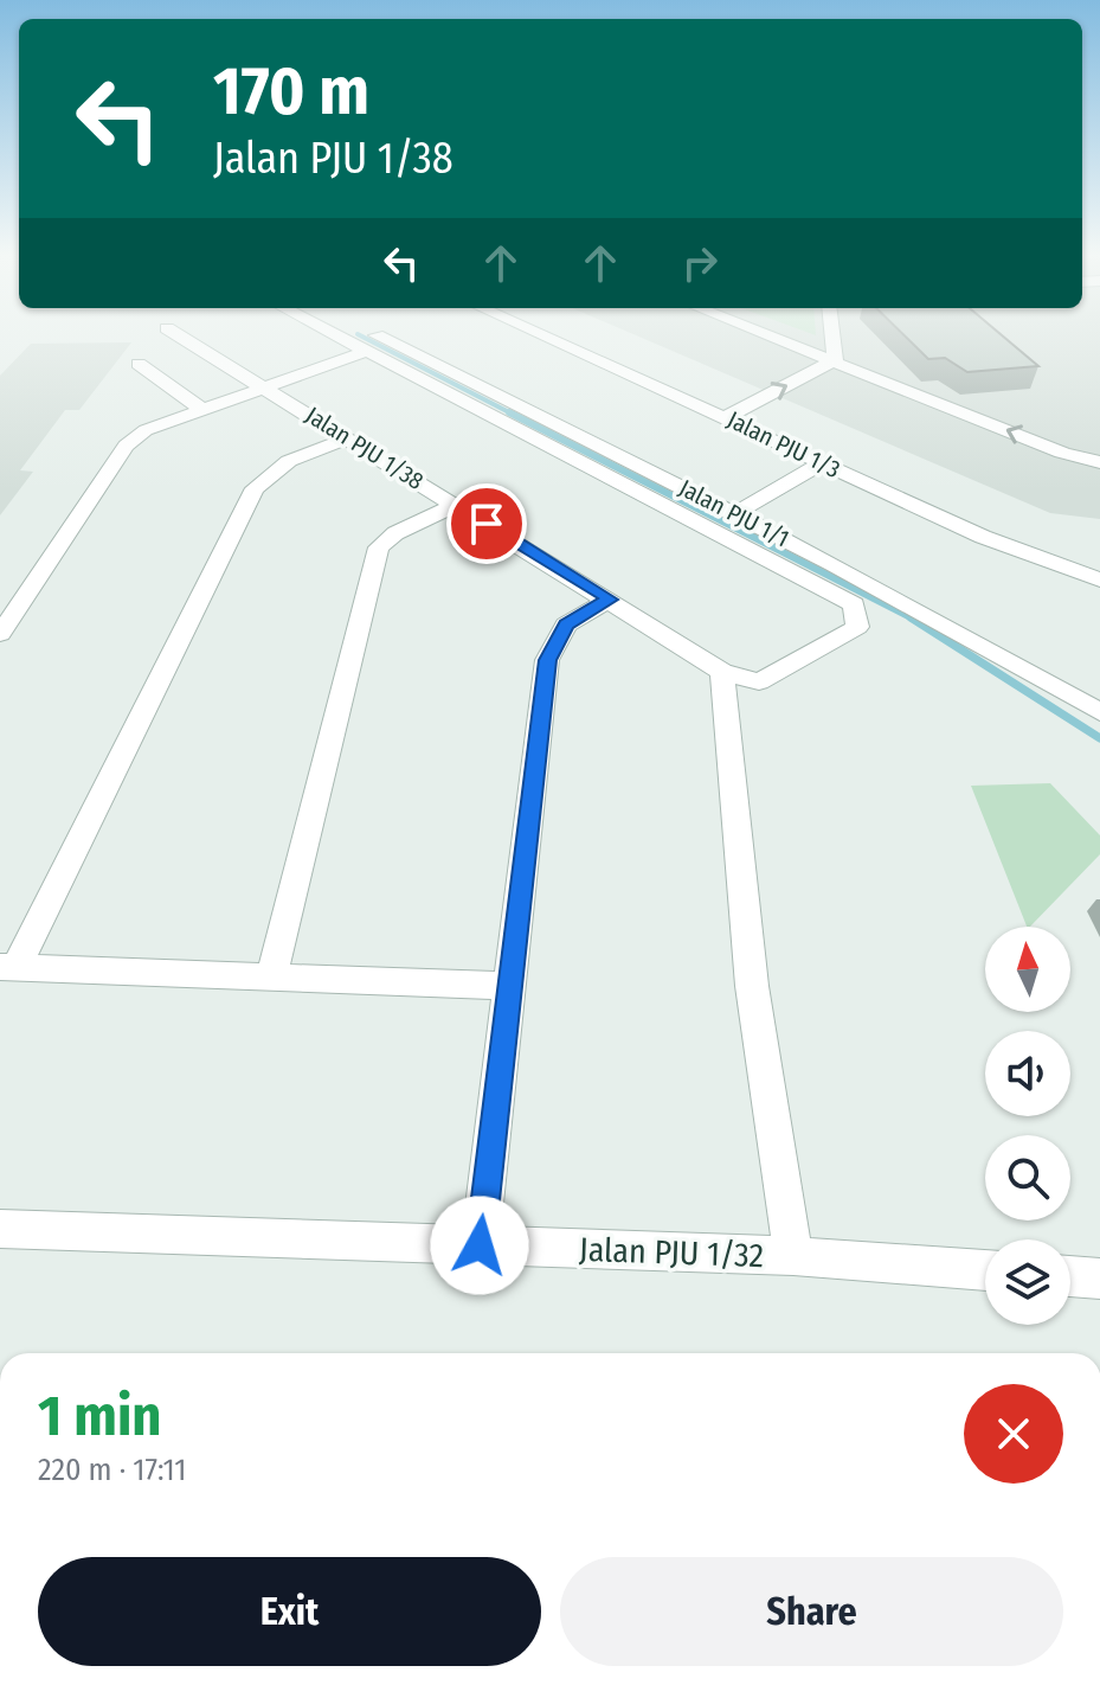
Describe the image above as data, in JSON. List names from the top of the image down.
{
  "streets": {
    "street": [
      "Jalan PJU 1/3",
      "Jalan PJU 1/38",
      "Jalan PJU 1/1",
      "Jalan PJU 1/32"
    ]
  },
  "crossings": [
    ["Jalan PJU 1/38", "Jalan PJU 1/1"]
  ],
  "north": "top",
  "page": {
    "turn": ["170 m", "Jalan PJU 1/38"],
    "heading": ["1 min", "220 m · 17:11"],
    "buttons": ["Exit", "Share"]
  }
}
